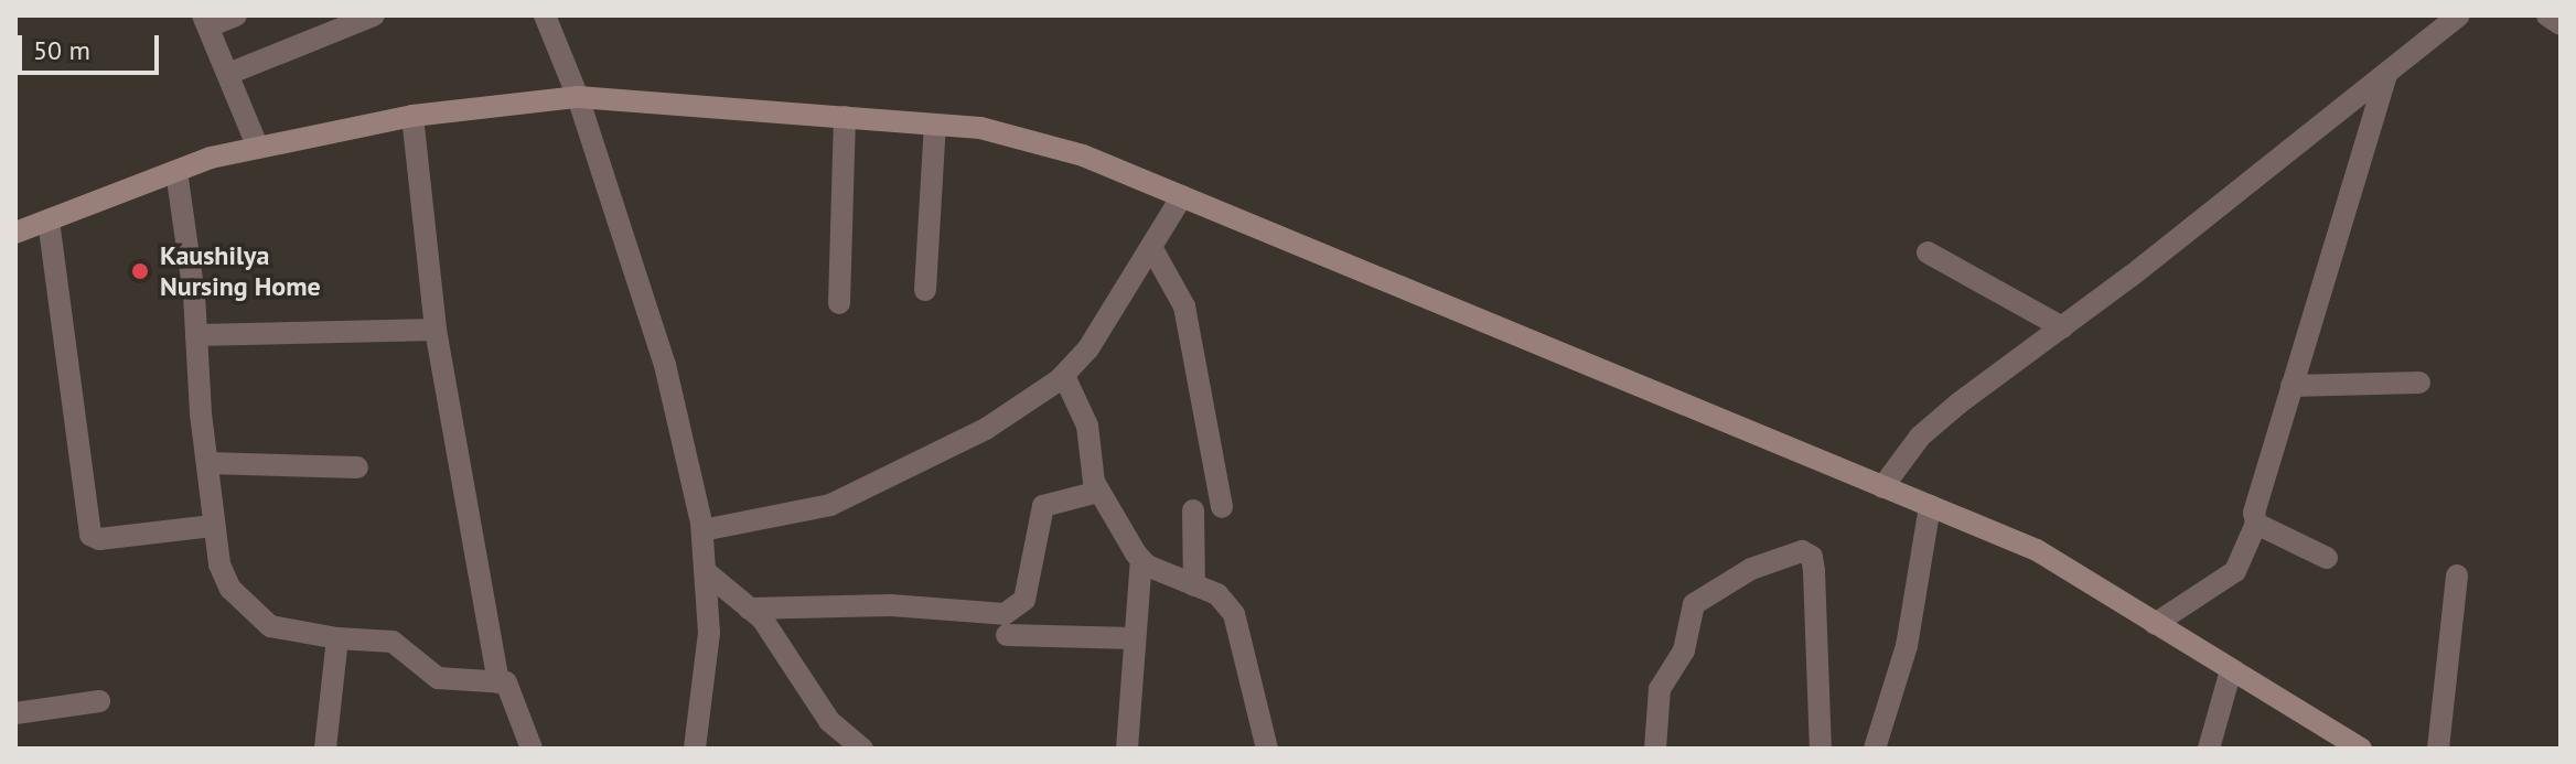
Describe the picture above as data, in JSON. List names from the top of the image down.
{
  "places": ["Kaushilya Nursing Home"],
  "scale_bar": "50 m"
}
